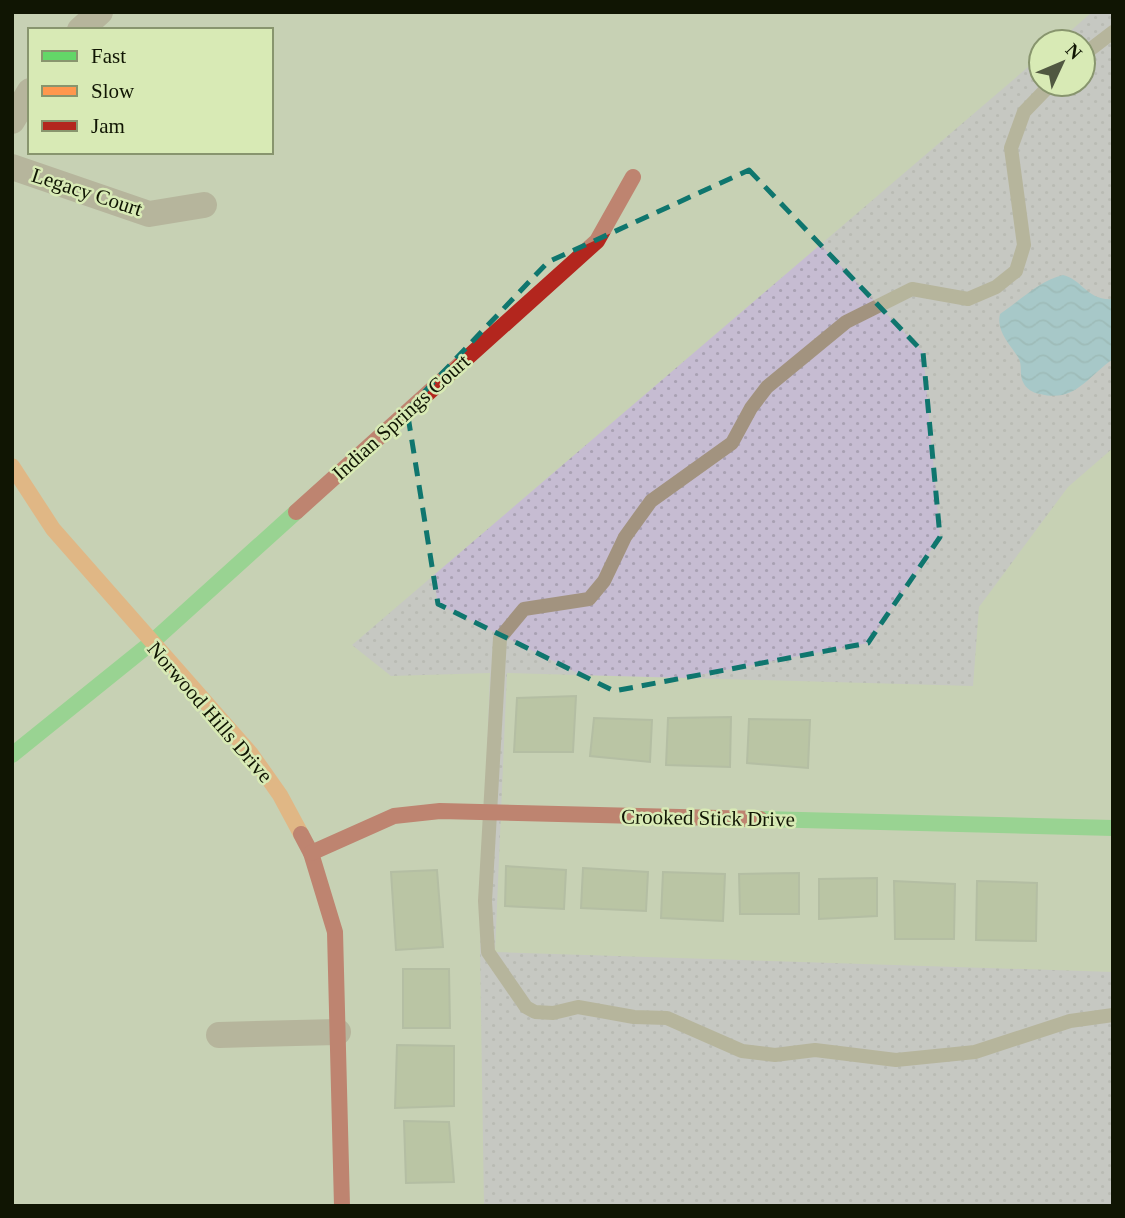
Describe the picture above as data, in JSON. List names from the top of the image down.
{
  "streets": {
    "street": [
      "Legacy Court",
      "Indian Springs Court",
      "Norwood Hills Drive",
      "Crooked Stick Drive"
    ]
  },
  "crossings": [
    ["Indian Springs Court", "Norwood Hills Drive"],
    ["Norwood Hills Drive", "Crooked Stick Drive"]
  ],
  "legend": ["Fast", "Slow", "Jam"],
  "north": "top right"
}
